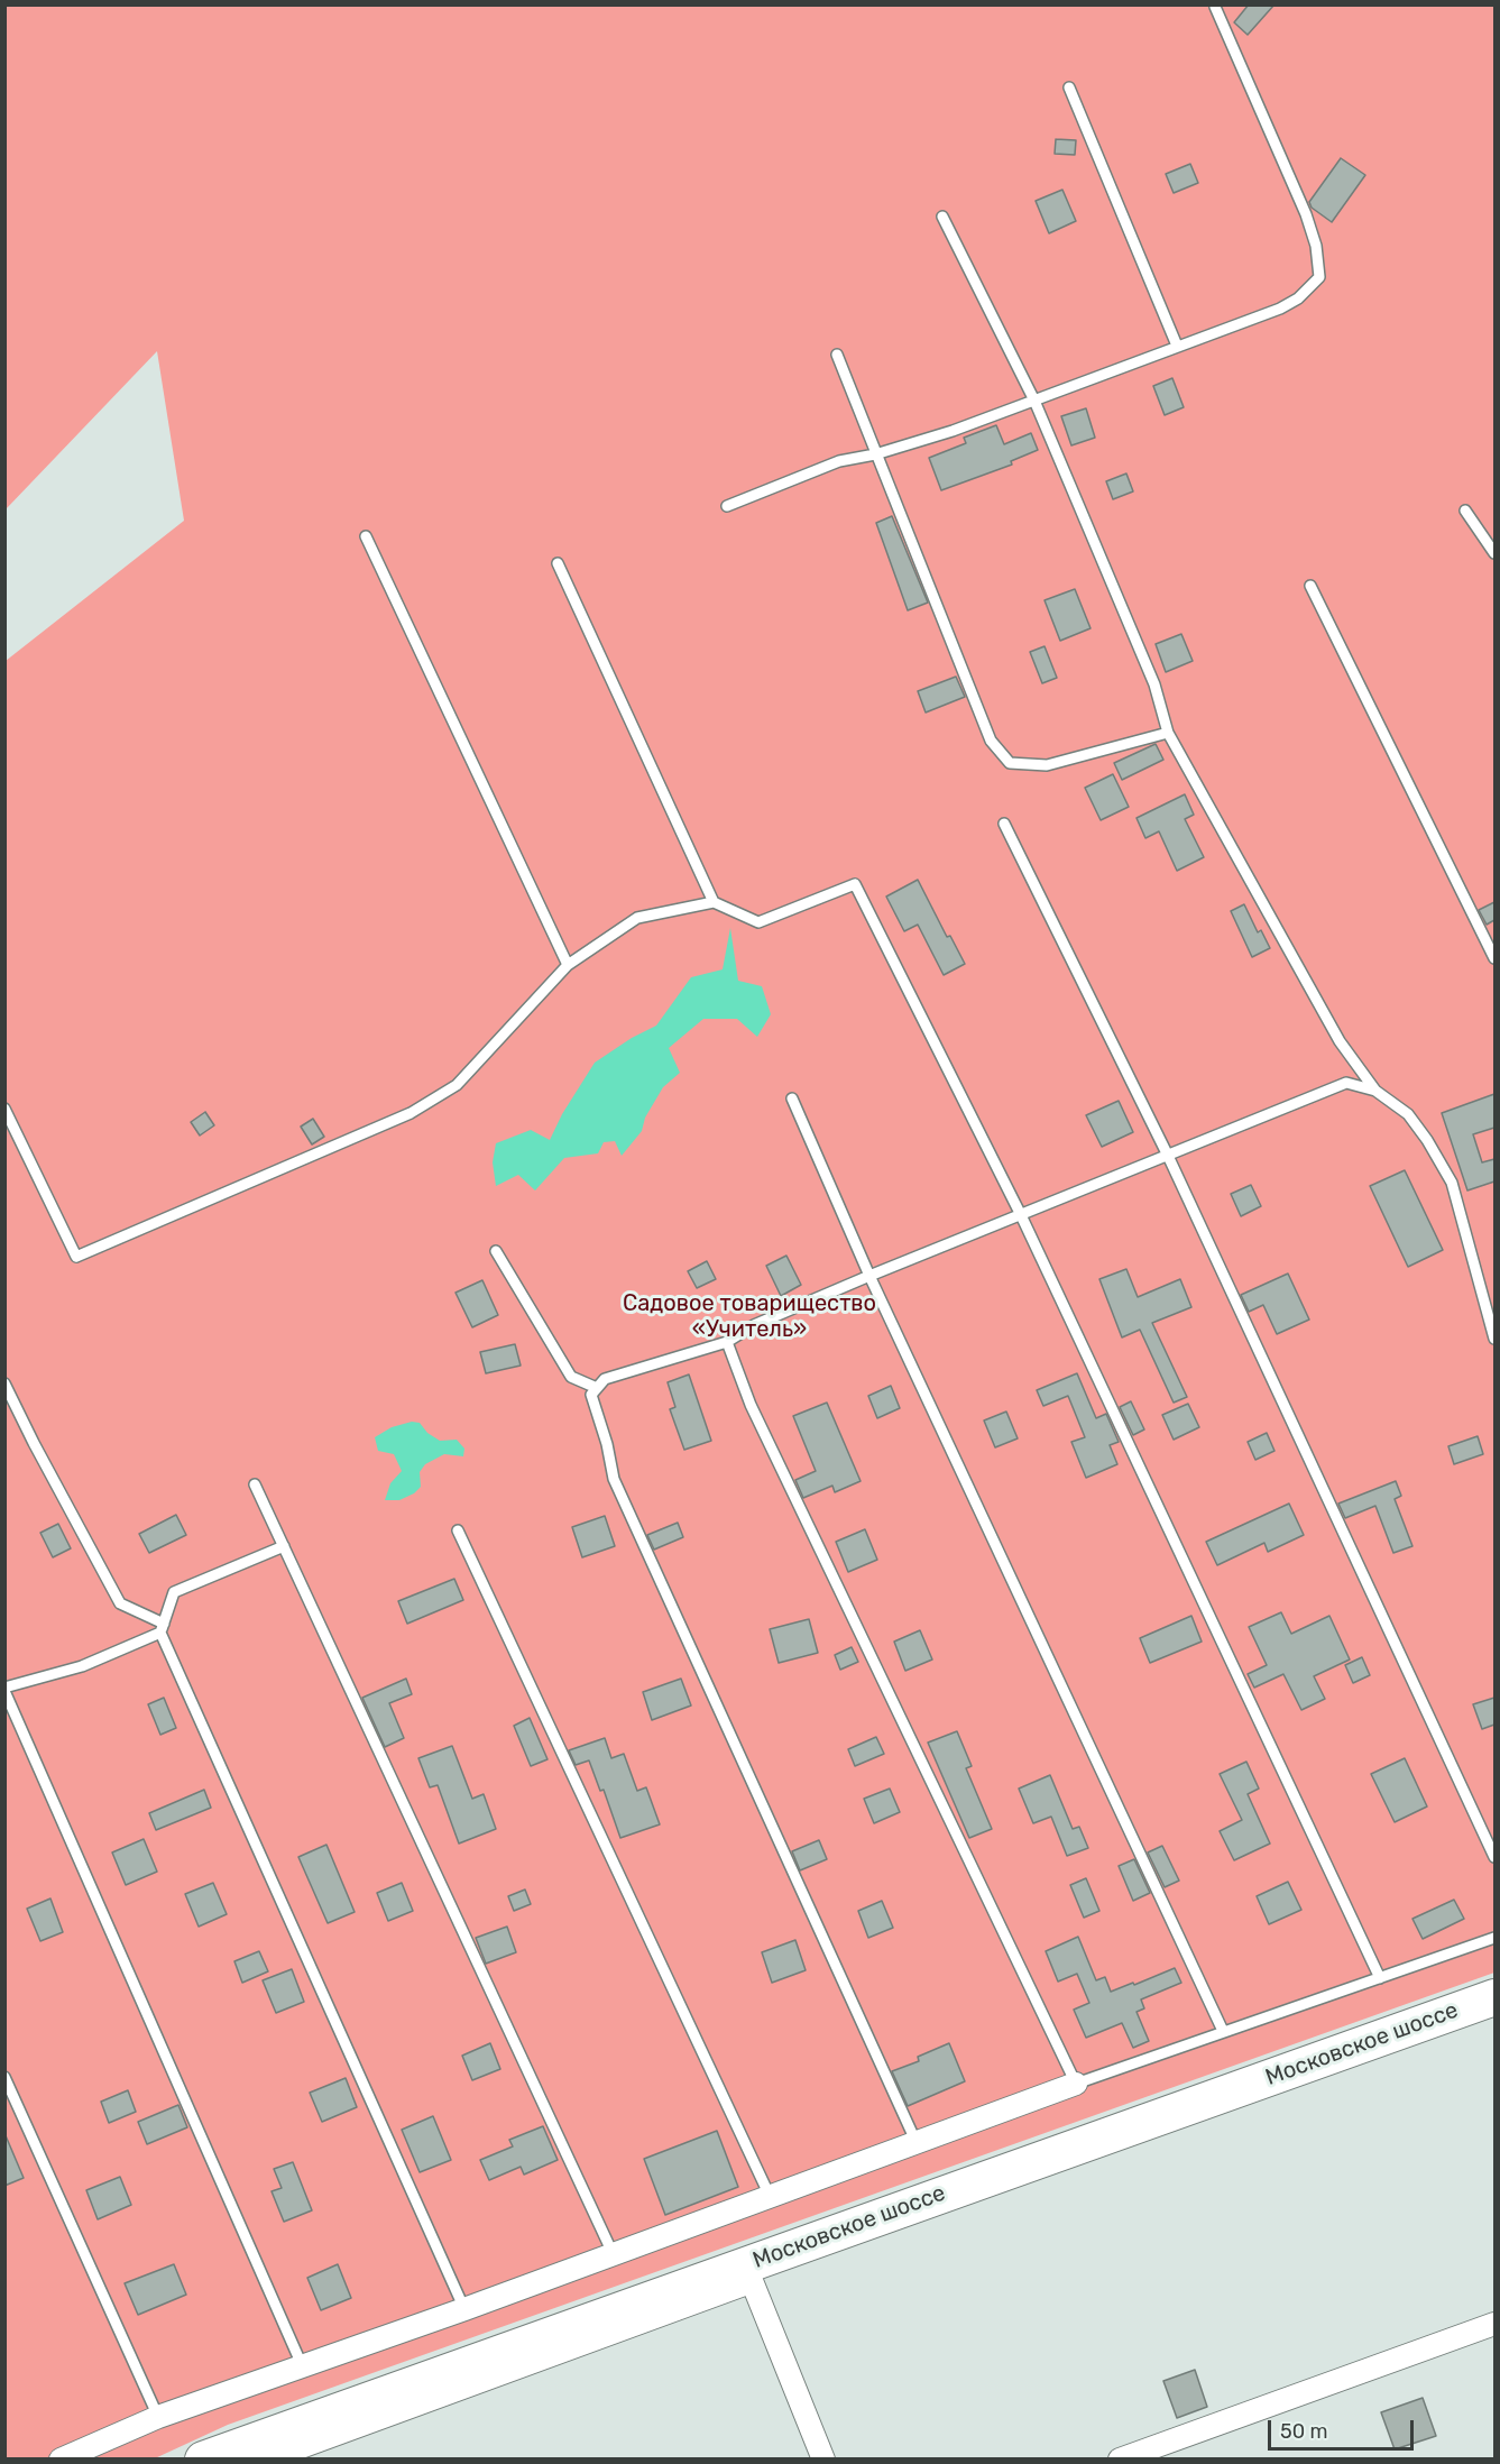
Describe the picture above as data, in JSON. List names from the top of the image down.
{
  "streets": {
    "highway": ["Московское шоссе"]
  },
  "parks": ["Садовое товарищество «Учитель»"],
  "scale_bar": "50 m"
}
